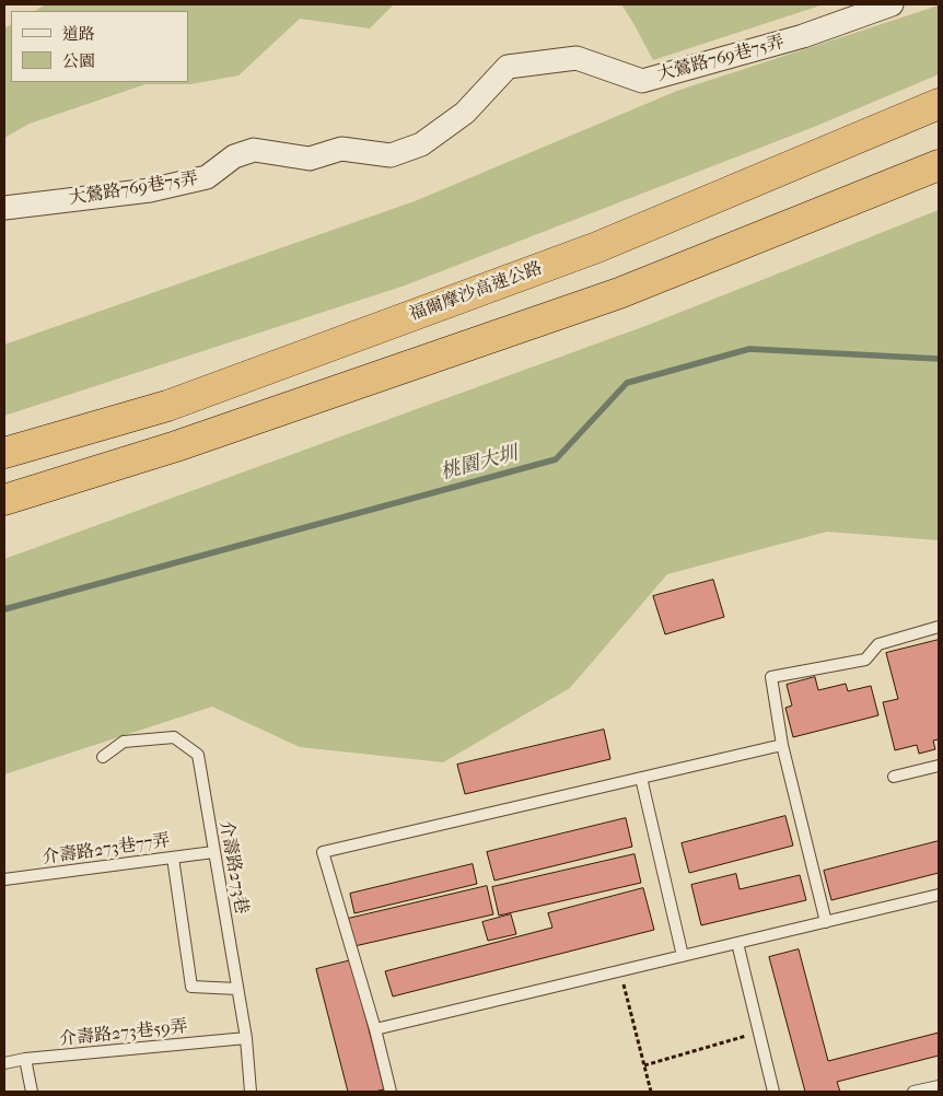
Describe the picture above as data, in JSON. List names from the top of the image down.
{
  "streets": {
    "highway": ["福爾摩沙高速公路"],
    "street": ["大鶯路769巷75弄"],
    "lane": ["介壽路273巷77弄", "介壽路273巷", "介壽路273巷59弄"]
  },
  "crossings": [
    ["介壽路273巷77弄", "介壽路273巷"],
    ["介壽路273巷", "介壽路273巷59弄"]
  ],
  "water": ["桃園大圳"],
  "legend": ["道路", "公園"]
}
